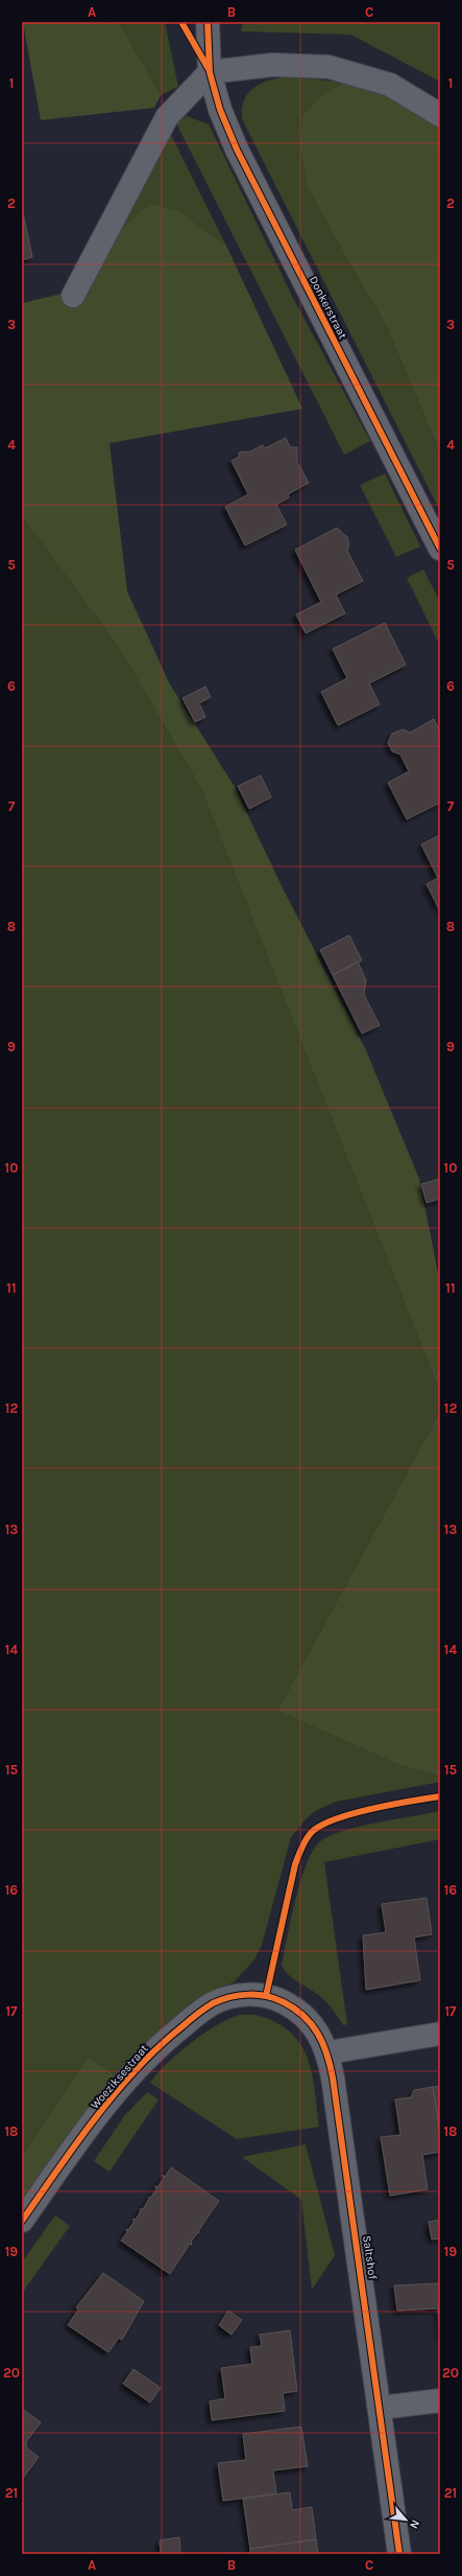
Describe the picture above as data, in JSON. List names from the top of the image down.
{
  "streets": {
    "street": ["Donkerstraat", "Woeziksestraat", "Saltshof"]
  },
  "crossings": [
    ["Woeziksestraat", "Saltshof"]
  ],
  "north": "bottom right",
  "grid": {
    "columns": ["A", "B", "C"],
    "rows": [
      "1",
      "2",
      "3",
      "4",
      "5",
      "6",
      "7",
      "8",
      "9",
      "10",
      "11",
      "12",
      "13",
      "14",
      "15",
      "16",
      "17",
      "18",
      "19",
      "20",
      "21"
    ]
  }
}
